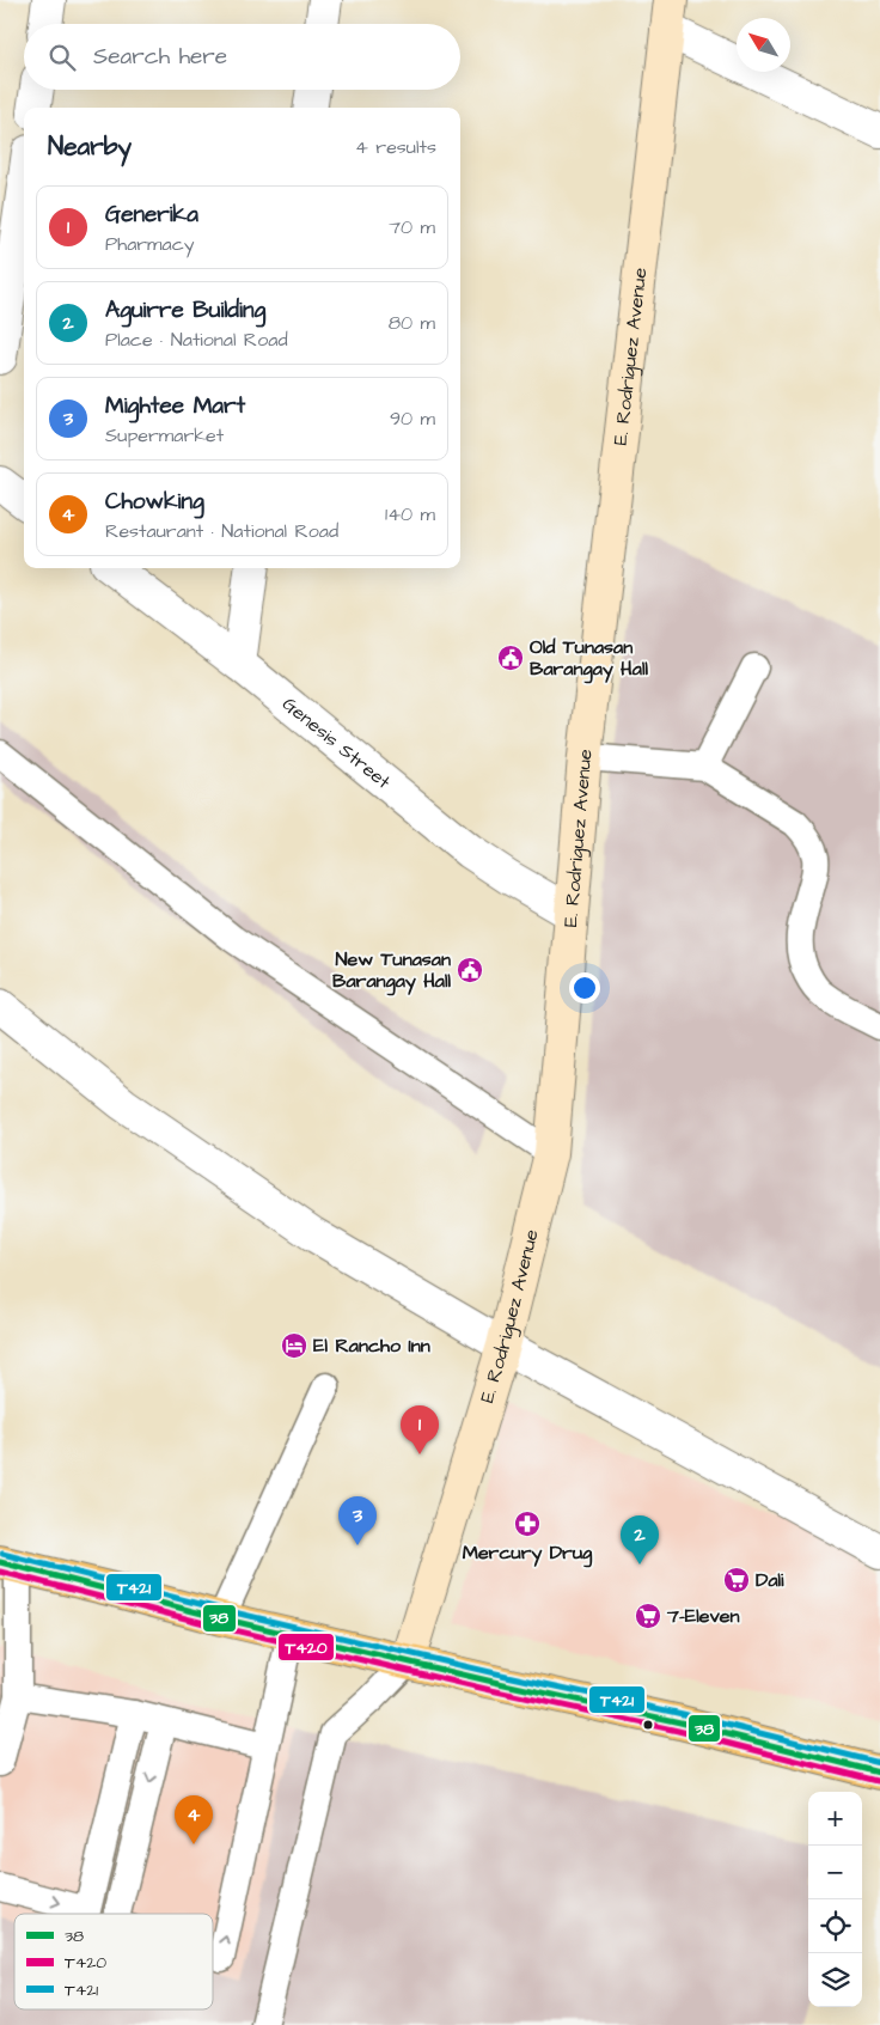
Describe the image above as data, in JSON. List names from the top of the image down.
{
  "streets": {
    "street": ["E. Rodriguez Avenue", "Genesis Street"]
  },
  "crossings": [
    ["E. Rodriguez Avenue", "Genesis Street"]
  ],
  "places": {
    "public building": ["Old Tunasan Barangay Hall", "New Tunasan Barangay Hall"],
    "hotel": ["El Rancho Inn"],
    "pharmacy": ["Mercury Drug"],
    "supermarket": ["Dali", "7-Eleven"]
  },
  "lines": ["transit line T421", "transit line 38", "transit line T420"],
  "legend": ["38", "T420", "T421"],
  "north": "top left",
  "page": {
    "search": "Search here",
    "heading": ["Nearby", "4 results"],
    "list": [
      {
        "mark": "1",
        "name": "Generika",
        "note": "Pharmacy",
        "value": "70 m"
      },
      {
        "mark": "2",
        "name": "Aguirre Building",
        "note": "Place · National Road",
        "value": "80 m"
      },
      {
        "mark": "3",
        "name": "Mightee Mart",
        "note": "Supermarket",
        "value": "90 m"
      },
      {
        "mark": "4",
        "name": "Chowking",
        "note": "Restaurant · National Road",
        "value": "140 m"
      }
    ],
    "pins": [
      "1",
      "3",
      "2",
      "4"
    ],
    "map_buttons": ["+", "−"]
  }
}
